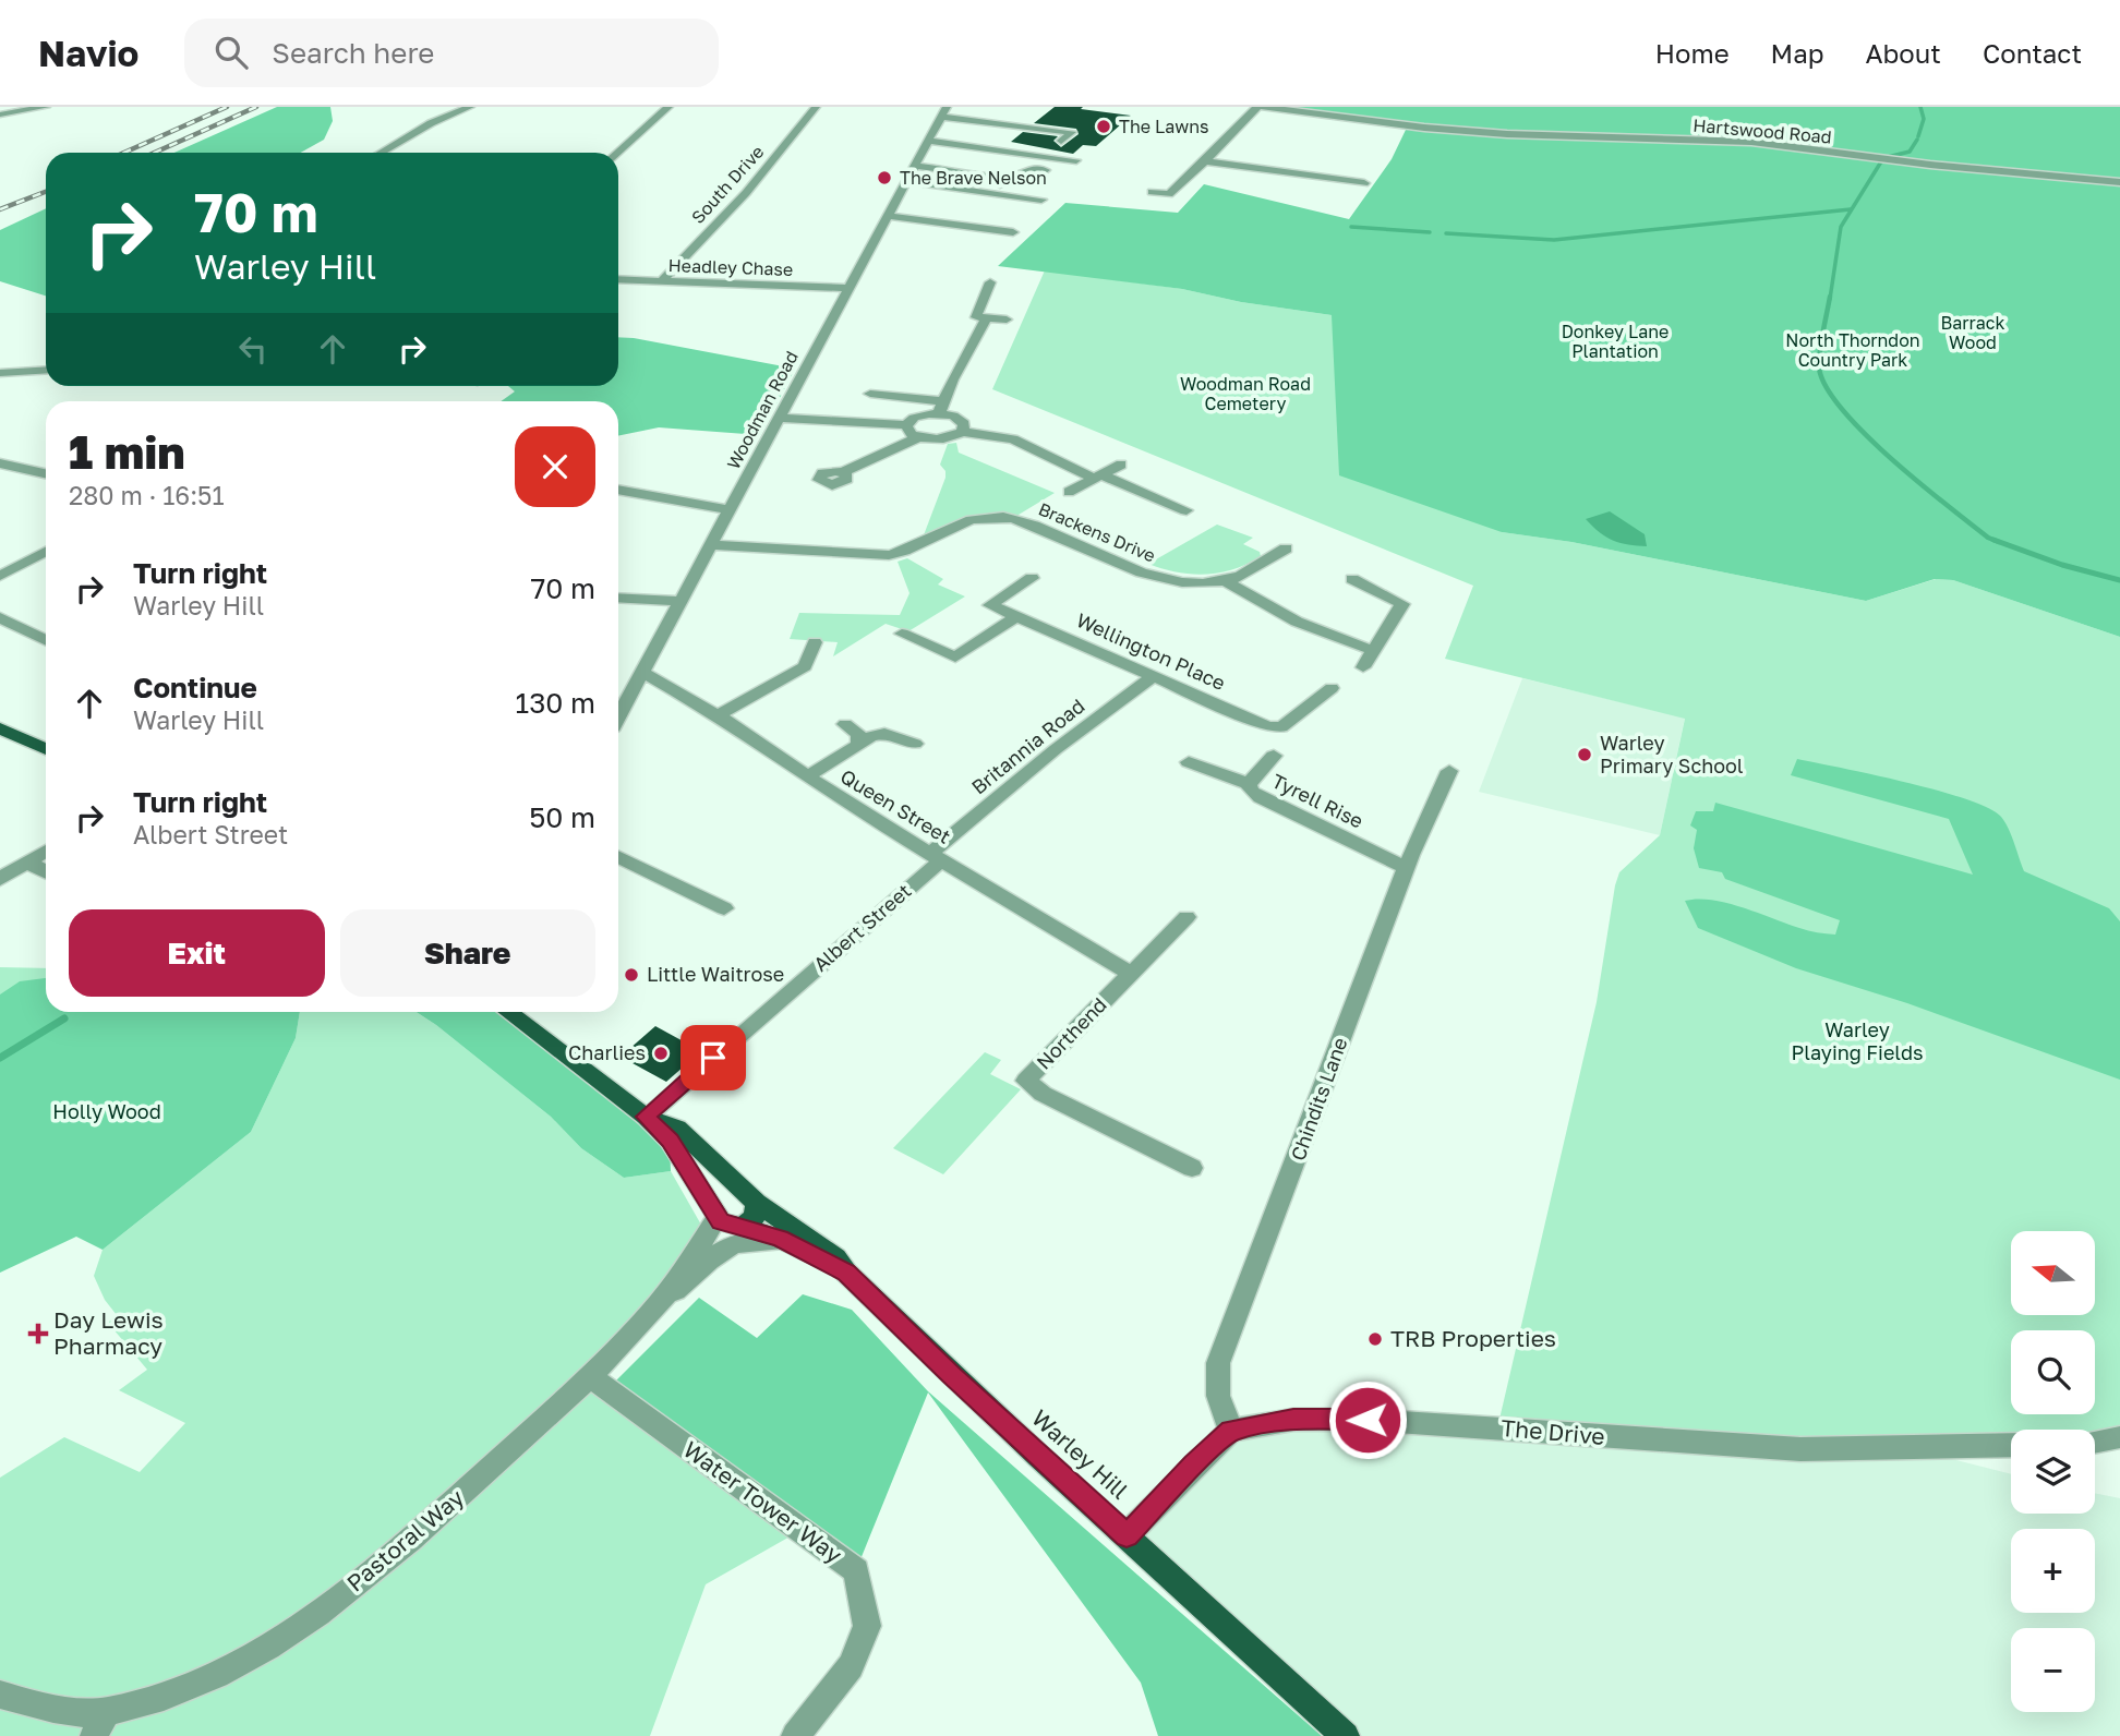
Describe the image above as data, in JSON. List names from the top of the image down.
{
  "streets": {
    "main road": ["Warley Hill"],
    "street": [
      "Hartswood Road",
      "South Drive",
      "Headley Chase",
      "Woodman Road",
      "Brackens Drive",
      "Wellington Place",
      "Britannia Road",
      "Tyrell Rise",
      "Queen Street",
      "Albert Street",
      "Northend",
      "Chindits Lane",
      "The Drive",
      "Water Tower Way",
      "Pastoral Way"
    ]
  },
  "crossings": [
    ["South Drive", "Headley Chase"],
    ["Headley Chase", "Woodman Road"],
    ["Woodman Road", "Brackens Drive"],
    ["Woodman Road", "Queen Street"],
    ["Wellington Place", "Britannia Road"],
    ["Britannia Road", "Queen Street"],
    ["Britannia Road", "Albert Street"],
    ["Tyrell Rise", "Chindits Lane"],
    ["Queen Street", "Albert Street"],
    ["Queen Street", "Northend"],
    ["Albert Street", "Warley Hill"],
    ["Chindits Lane", "The Drive"],
    ["Water Tower Way", "Pastoral Way"]
  ],
  "parks": [
    "Barrack Wood",
    "Donkey Lane Plantation",
    "North Thorndon Country Park",
    "Woodman Road Cemetery",
    "Warley Playing Fields",
    "Holly Wood"
  ],
  "places": {
    "other": [
      "The Lawns",
      "The Brave Nelson",
      "Warley Primary School",
      "Little Waitrose",
      "Charlies",
      "TRB Properties"
    ],
    "health": ["Day Lewis Pharmacy"]
  },
  "north": "left",
  "page": {
    "header": "Navio",
    "search": "Search here",
    "nav": [
      "Home",
      "Map",
      "About",
      "Contact"
    ],
    "turn": ["70 m", "Warley Hill"],
    "heading": ["1 min", "280 m · 16:51"],
    "list": [
      {
        "name": "Turn right",
        "note": "Warley Hill",
        "value": "70 m"
      },
      {
        "name": "Continue",
        "note": "Warley Hill",
        "value": "130 m"
      },
      {
        "name": "Turn right",
        "note": "Albert Street",
        "value": "50 m"
      }
    ],
    "buttons": ["Exit", "Share"],
    "map_buttons": ["+", "−"]
  }
}
